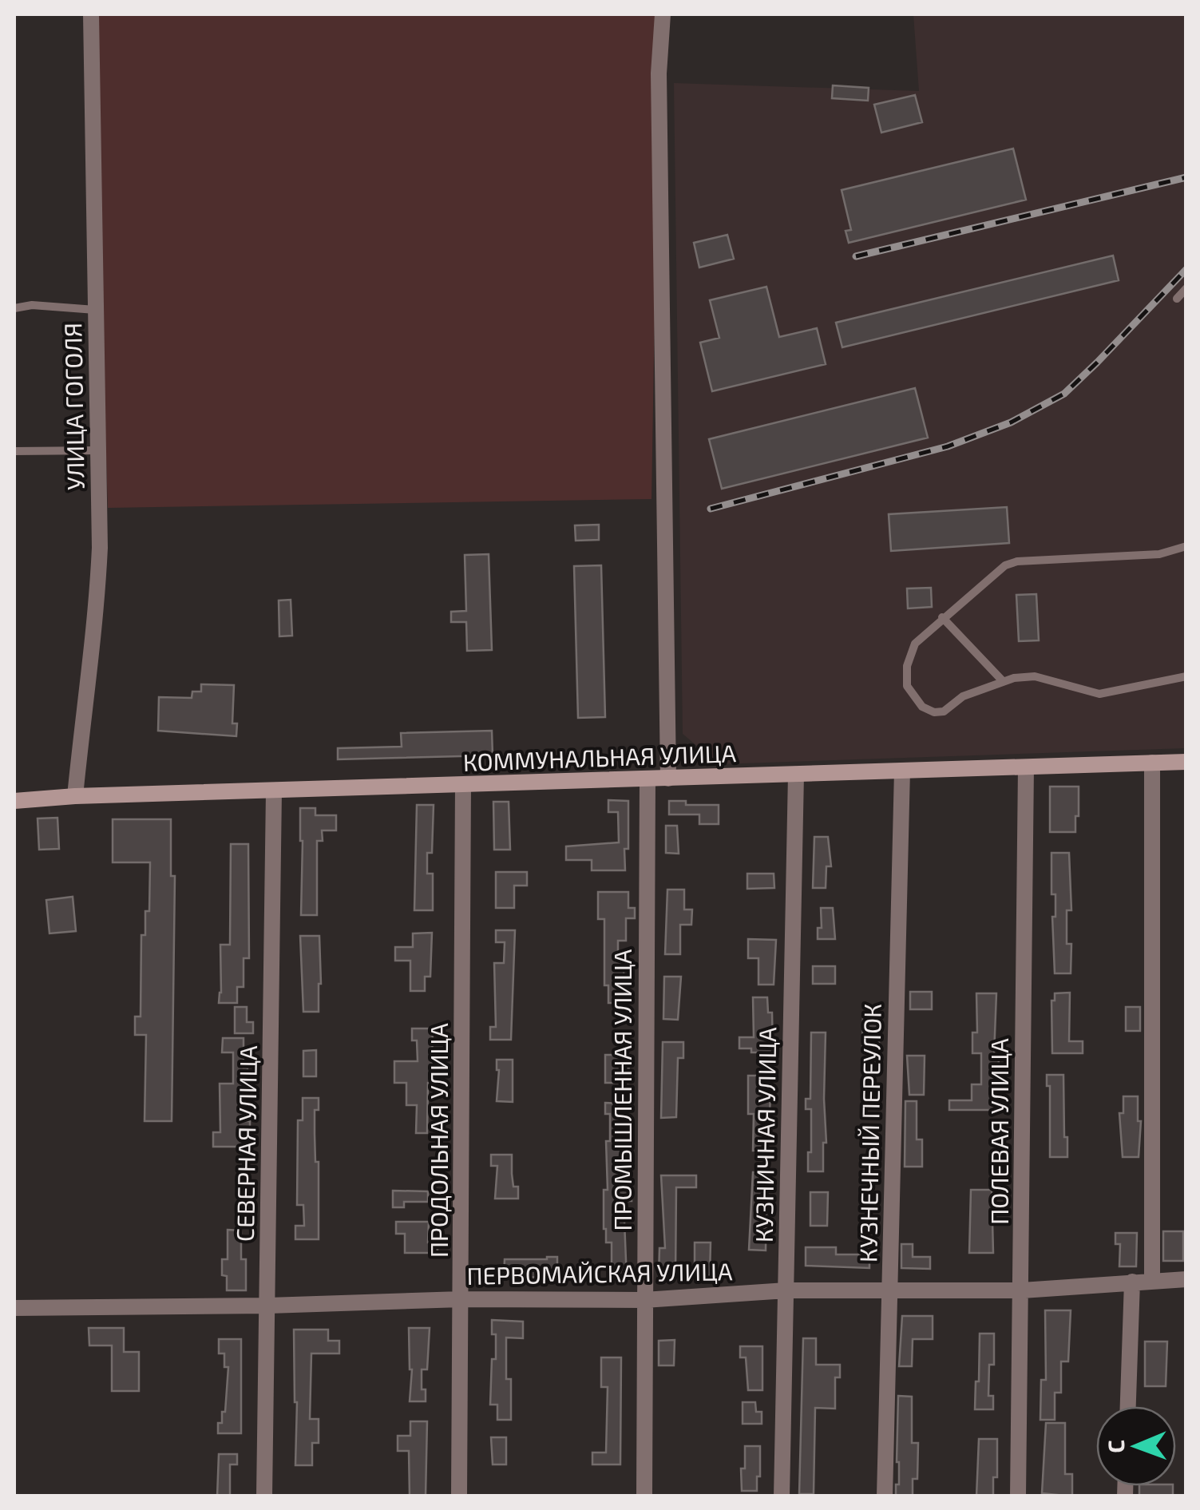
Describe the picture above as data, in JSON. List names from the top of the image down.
{
  "streets": {
    "street": [
      "УЛИЦА ГОГОЛЯ",
      "КОММУНАЛЬНАЯ УЛИЦА",
      "ПРОМЫШЛЕННАЯ УЛИЦА",
      "ПОЛЕВАЯ УЛИЦА",
      "КУЗНЕЧНЫЙ ПЕРЕУЛОК",
      "КУЗНИЧНАЯ УЛИЦА",
      "ПРОДОЛЬНАЯ УЛИЦА",
      "СЕВЕРНАЯ УЛИЦА",
      "ПЕРВОМАЙСКАЯ УЛИЦА"
    ]
  },
  "crossings": [
    ["УЛИЦА ГОГОЛЯ", "КОММУНАЛЬНАЯ УЛИЦА"],
    ["КОММУНАЛЬНАЯ УЛИЦА", "ПРОМЫШЛЕННАЯ УЛИЦА"],
    ["КОММУНАЛЬНАЯ УЛИЦА", "ПОЛЕВАЯ УЛИЦА"],
    ["КОММУНАЛЬНАЯ УЛИЦА", "КУЗНЕЧНЫЙ ПЕРЕУЛОК"],
    ["КОММУНАЛЬНАЯ УЛИЦА", "КУЗНИЧНАЯ УЛИЦА"],
    ["КОММУНАЛЬНАЯ УЛИЦА", "ПРОДОЛЬНАЯ УЛИЦА"],
    ["КОММУНАЛЬНАЯ УЛИЦА", "СЕВЕРНАЯ УЛИЦА"],
    ["ПРОМЫШЛЕННАЯ УЛИЦА", "ПЕРВОМАЙСКАЯ УЛИЦА"],
    ["ПОЛЕВАЯ УЛИЦА", "ПЕРВОМАЙСКАЯ УЛИЦА"],
    ["КУЗНЕЧНЫЙ ПЕРЕУЛОК", "ПЕРВОМАЙСКАЯ УЛИЦА"],
    ["КУЗНИЧНАЯ УЛИЦА", "ПЕРВОМАЙСКАЯ УЛИЦА"],
    ["ПРОДОЛЬНАЯ УЛИЦА", "ПЕРВОМАЙСКАЯ УЛИЦА"],
    ["СЕВЕРНАЯ УЛИЦА", "ПЕРВОМАЙСКАЯ УЛИЦА"]
  ],
  "north": "left"
}
